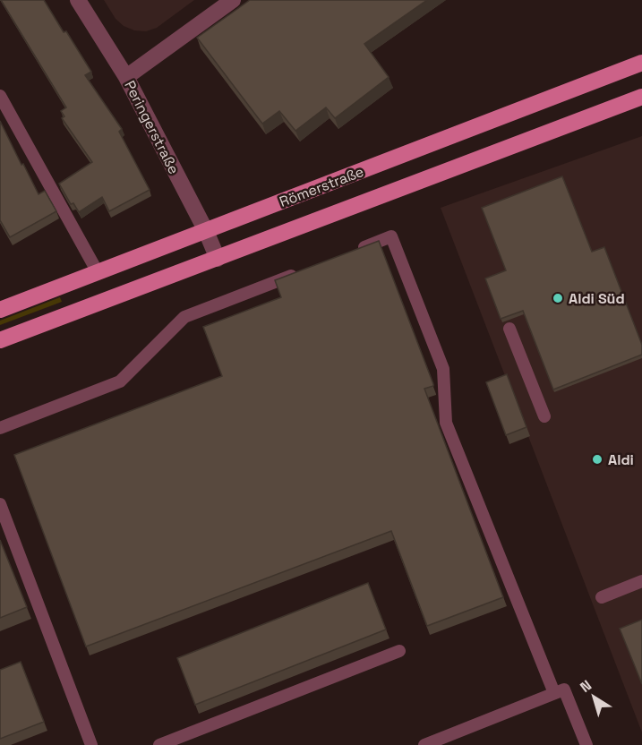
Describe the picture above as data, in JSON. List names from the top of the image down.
{
  "streets": {
    "main road": ["Römerstraße"],
    "street": ["Peringerstraße"]
  },
  "crossings": [
    ["Peringerstraße", "Römerstraße"]
  ],
  "places": ["Aldi Süd", "Aldi"],
  "north": "top left"
}
